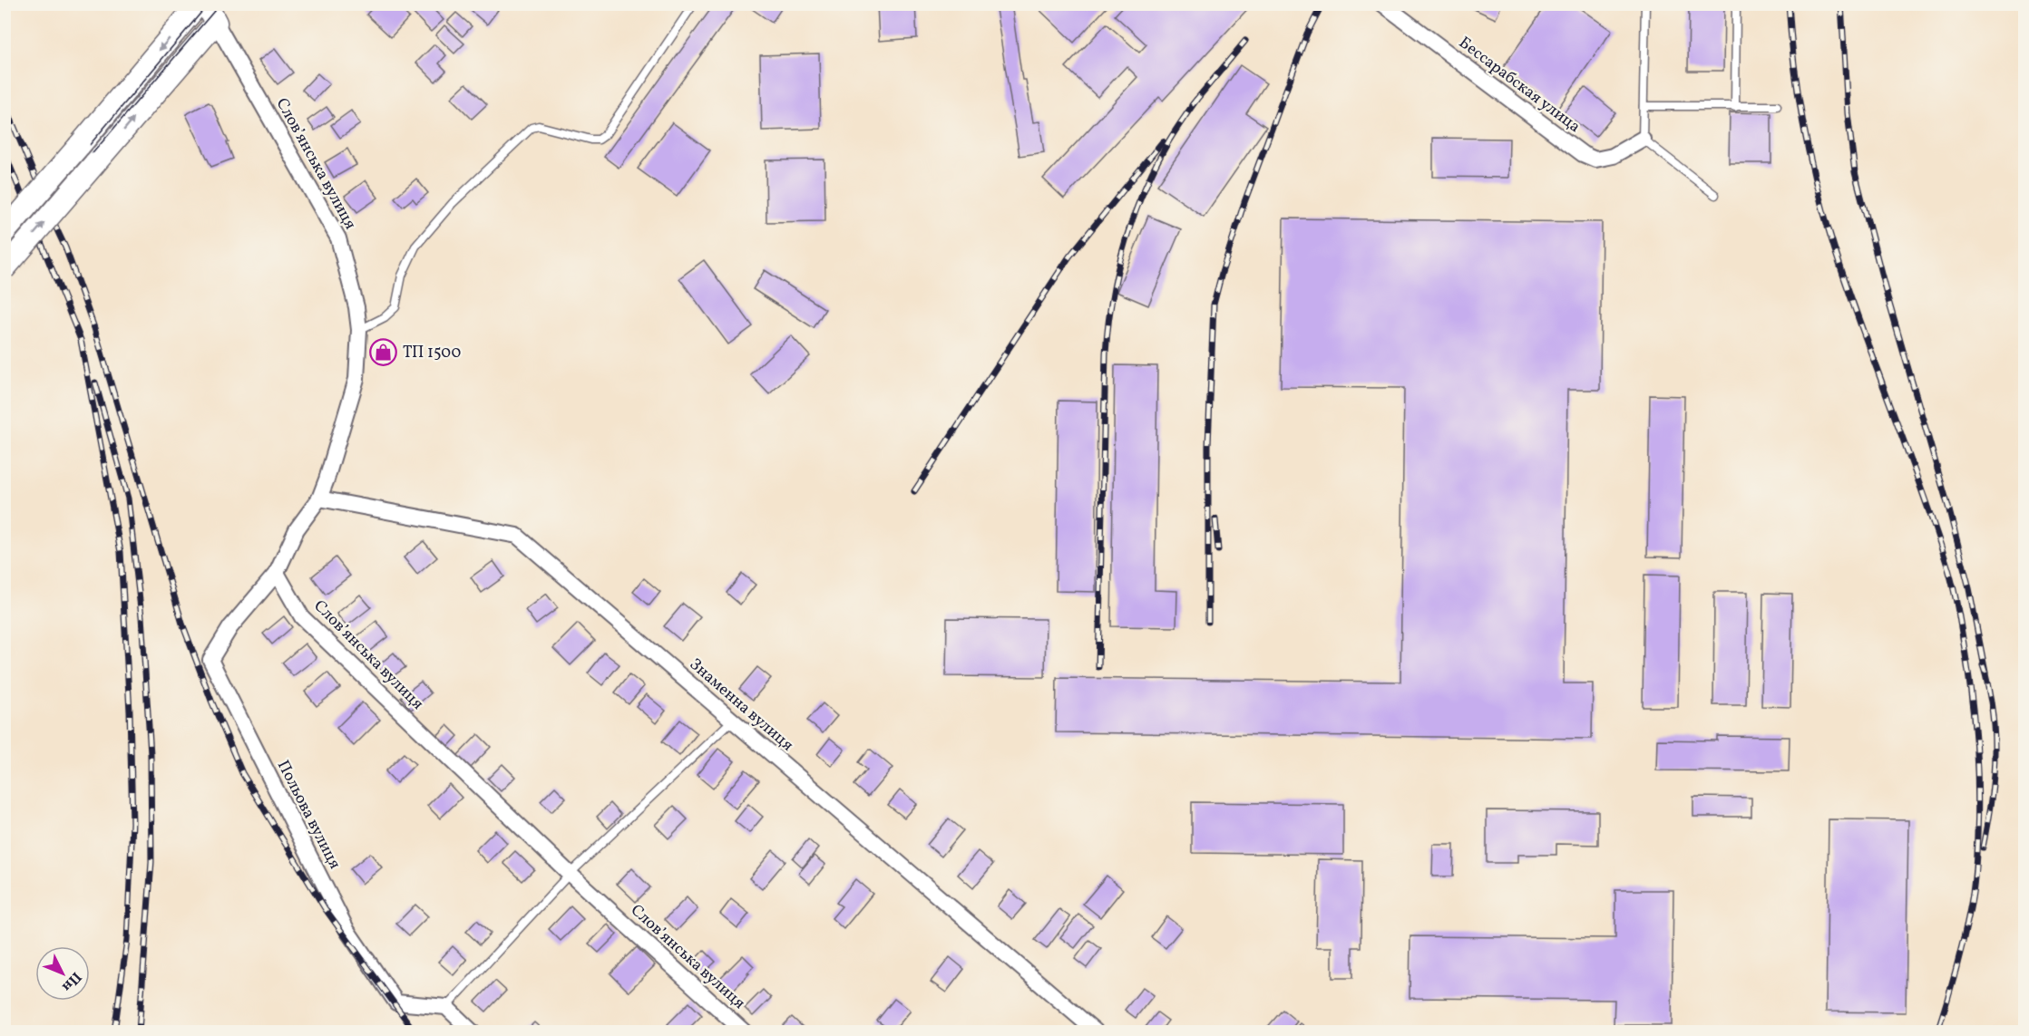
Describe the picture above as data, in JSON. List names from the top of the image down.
{
  "streets": {
    "street": [
      "Бессарабская улица",
      "Слов’янська вулиця",
      "Знаменна вулиця",
      "Польова вулиця"
    ]
  },
  "crossings": [
    ["Слов’янська вулиця", "Знаменна вулиця"],
    ["Слов’янська вулиця", "Польова вулиця"]
  ],
  "places": {
    "shop": ["ТП 1500"]
  },
  "north": "bottom right"
}
